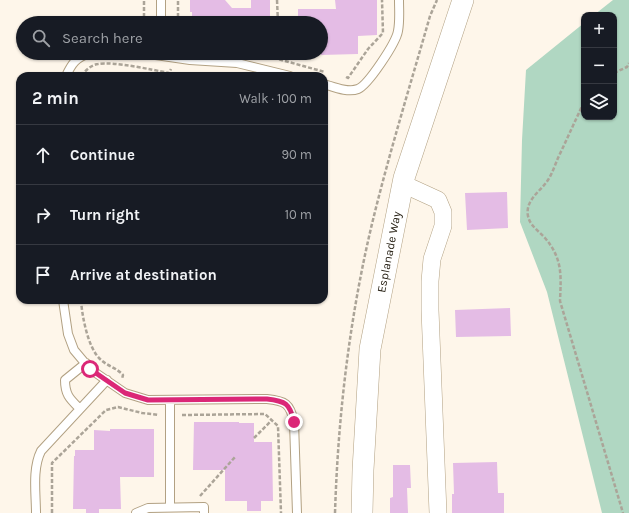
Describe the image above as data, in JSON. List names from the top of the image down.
{
  "streets": {
    "street": ["Esplanade Way"]
  },
  "page": {
    "map_buttons": ["+", "−"],
    "search": "Search here",
    "heading": ["2 min", "Walk · 100 m"],
    "list": [
      ["Continue", "90 m"],
      ["Turn right", "10 m"],
      "Arrive at destination"
    ]
  }
}
